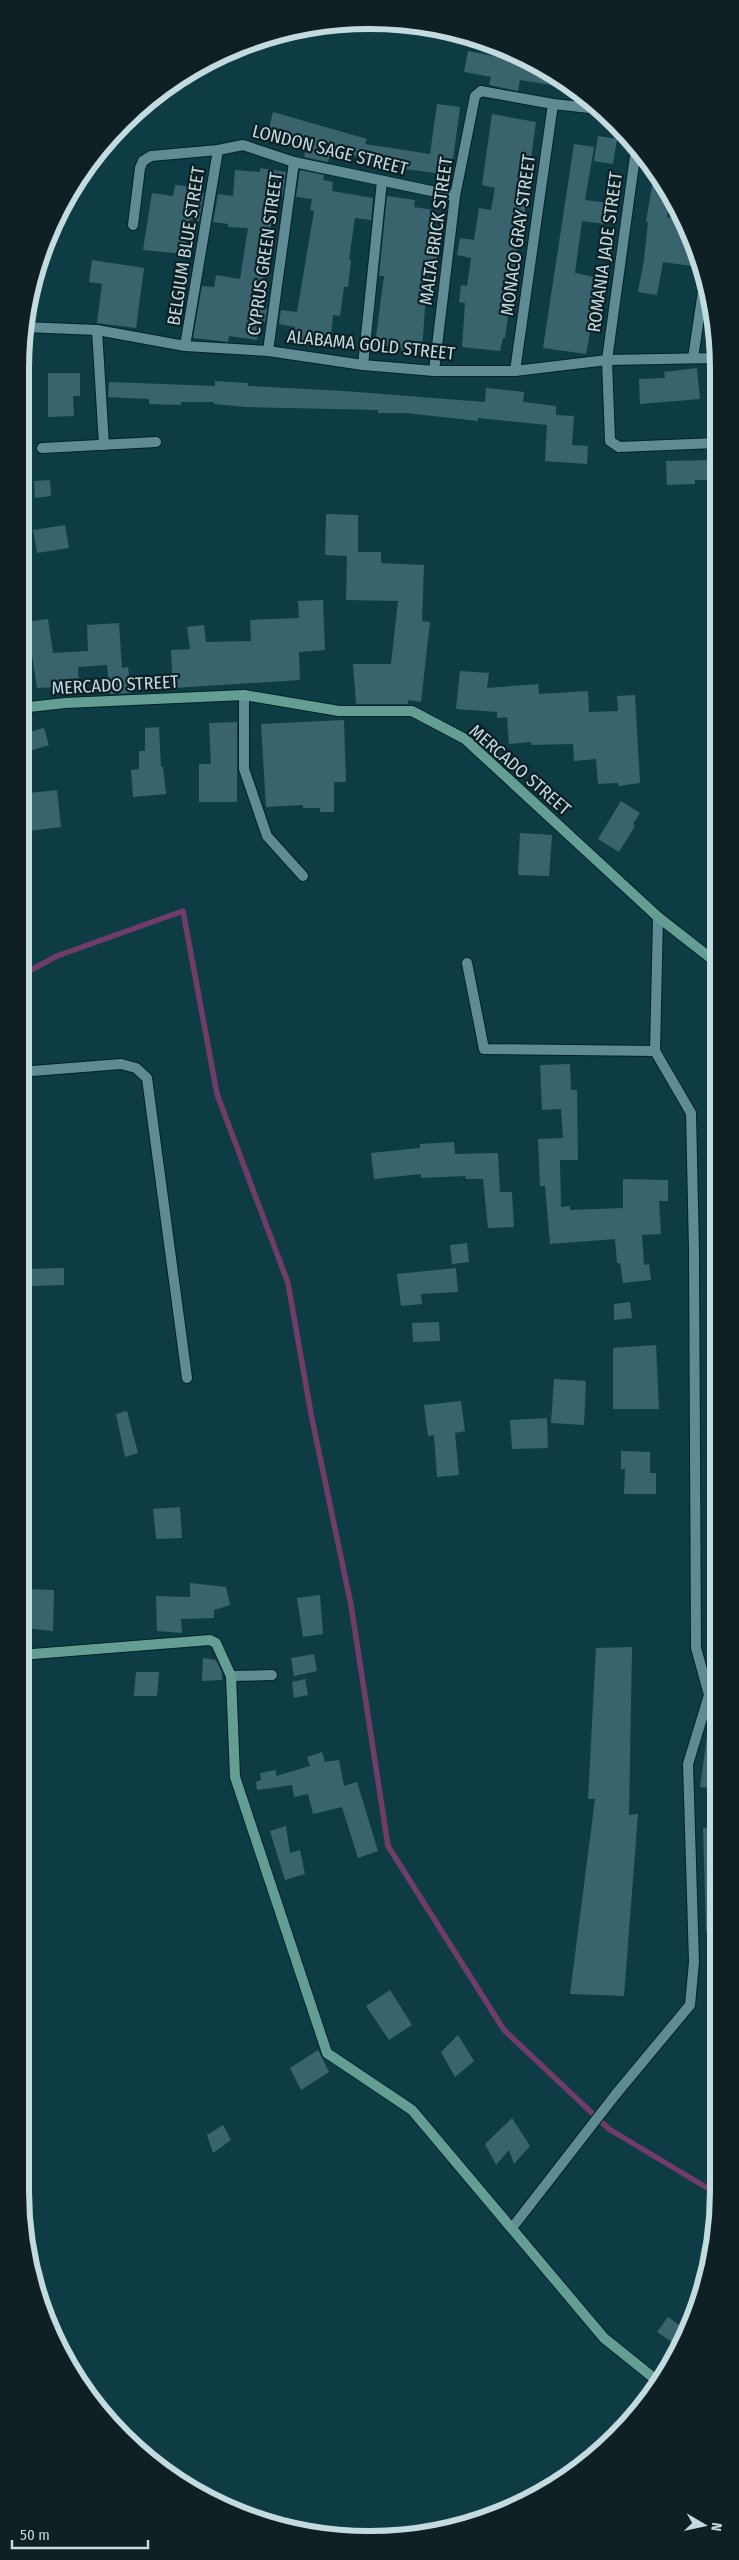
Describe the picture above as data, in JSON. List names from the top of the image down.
{
  "streets": {
    "street": [
      "LONDON SAGE STREET",
      "MALTA BRICK STREET",
      "MONACO GRAY STREET",
      "BELGIUM BLUE STREET",
      "ROMANIA JADE STREET",
      "CYPRUS GREEN STREET",
      "ALABAMA GOLD STREET",
      "MERCADO STREET"
    ]
  },
  "crossings": [
    ["LONDON SAGE STREET", "MALTA BRICK STREET"],
    ["LONDON SAGE STREET", "BELGIUM BLUE STREET"],
    ["LONDON SAGE STREET", "CYPRUS GREEN STREET"],
    ["MALTA BRICK STREET", "MONACO GRAY STREET"],
    ["MALTA BRICK STREET", "ALABAMA GOLD STREET"],
    ["MONACO GRAY STREET", "ALABAMA GOLD STREET"],
    ["BELGIUM BLUE STREET", "ALABAMA GOLD STREET"],
    ["ROMANIA JADE STREET", "ALABAMA GOLD STREET"],
    ["CYPRUS GREEN STREET", "ALABAMA GOLD STREET"]
  ],
  "scale_bar": "50 m",
  "north": "right"
}
